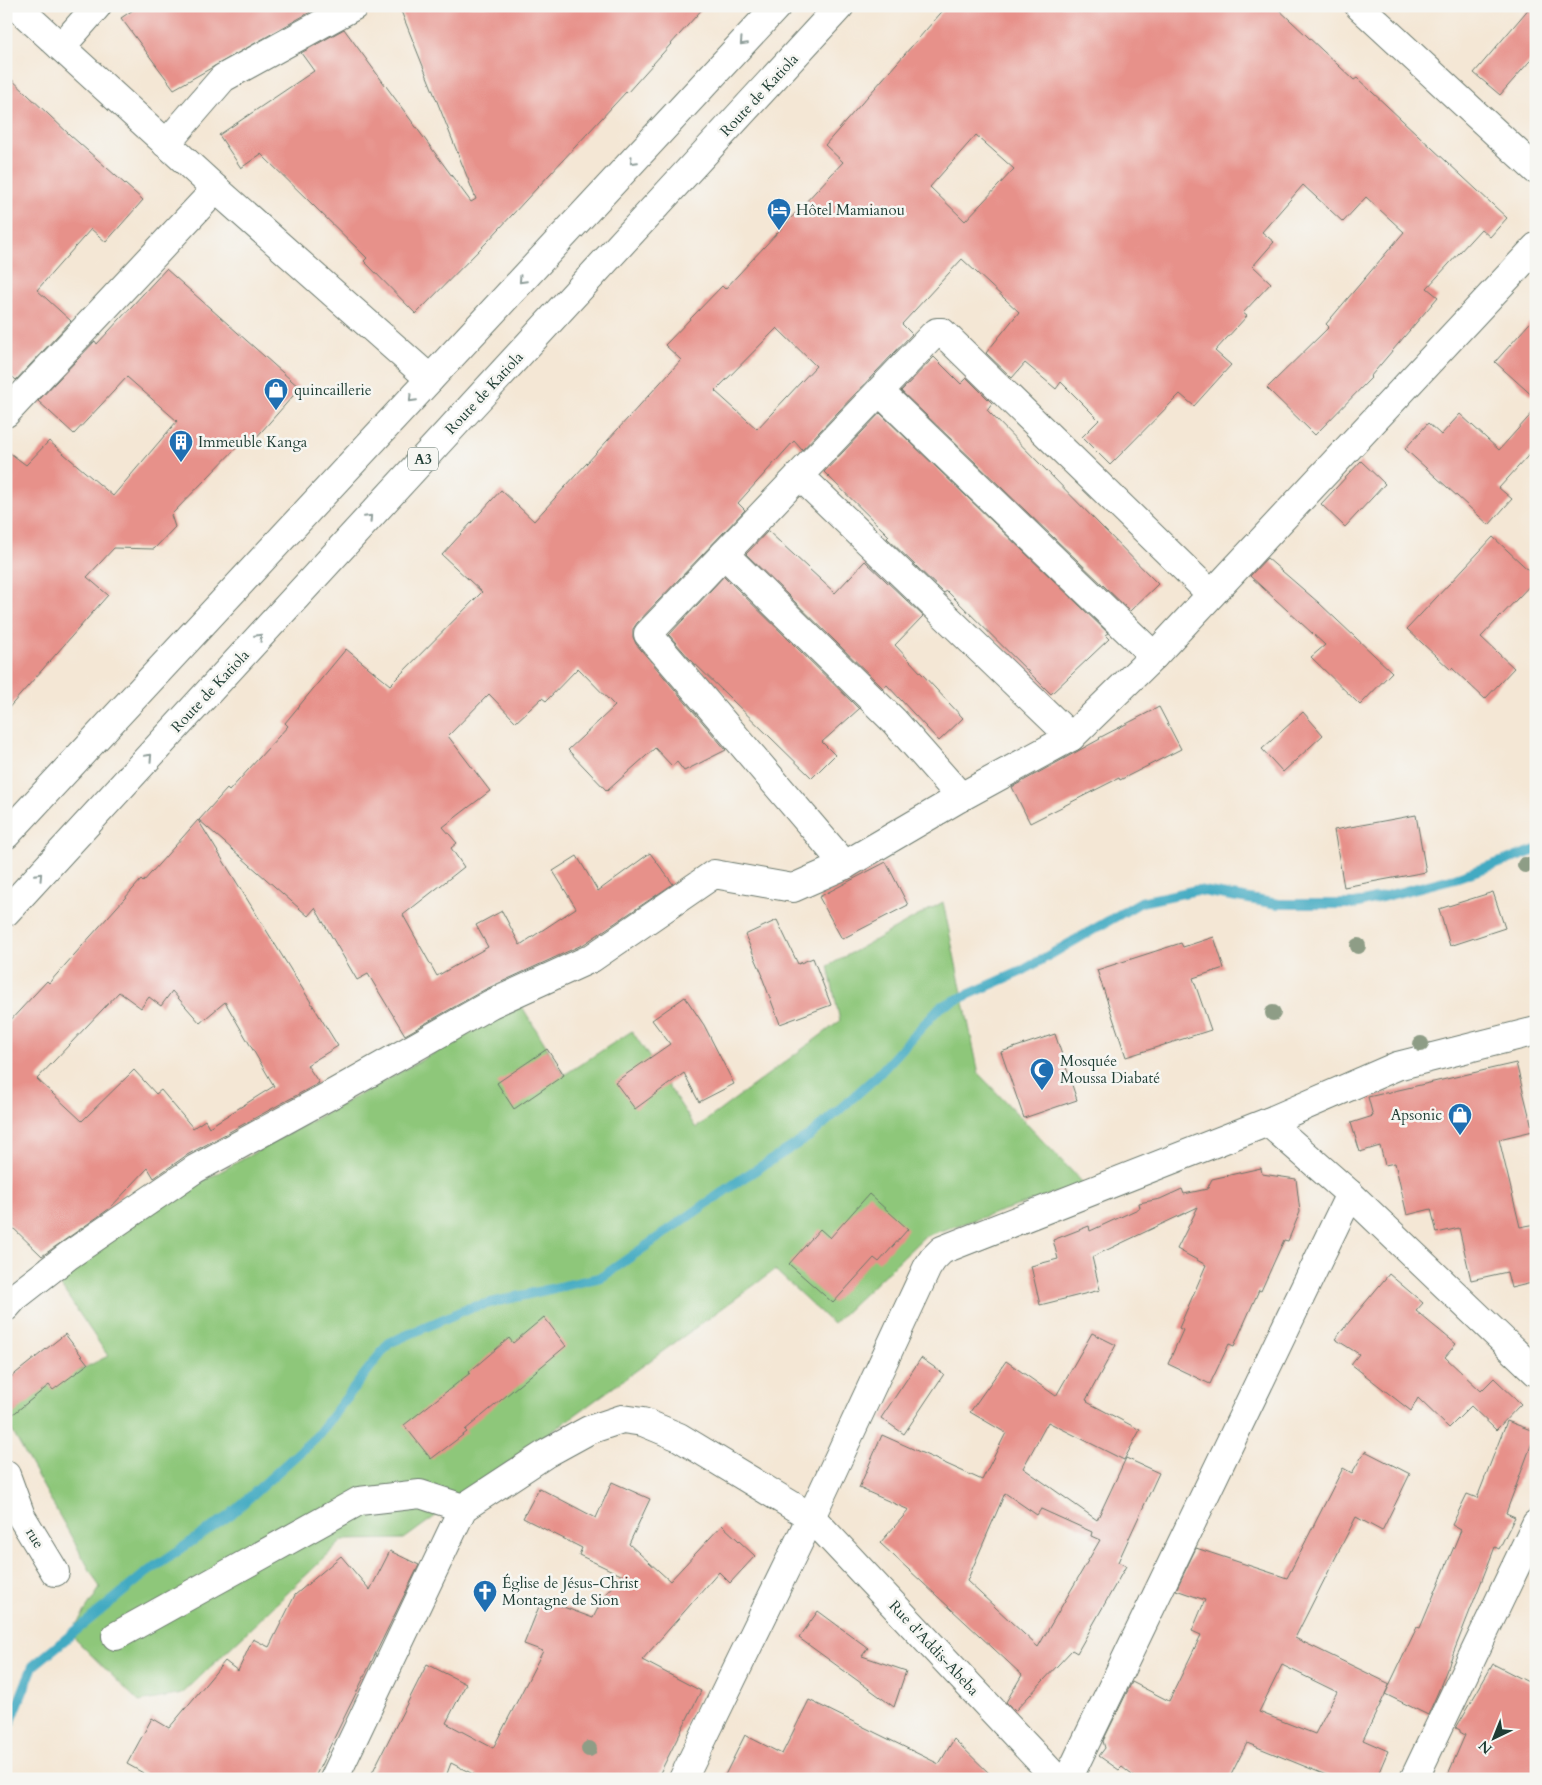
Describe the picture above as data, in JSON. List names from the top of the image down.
{
  "streets": {
    "main road": [
      "Route de Katiola",
      "A3",
      "rue",
      "Rue d'Addis-Abeba"
    ]
  },
  "places": {
    "hotel": ["Hôtel Mamianou"],
    "shop": ["quincaillerie", "Apsonic"],
    "building": ["Immeuble Kanga"],
    "mosque": ["Mosquée Moussa Diabaté"],
    "church": ["Église de Jésus-Christ Montagne de Sion"]
  },
  "north": "bottom left"
}
